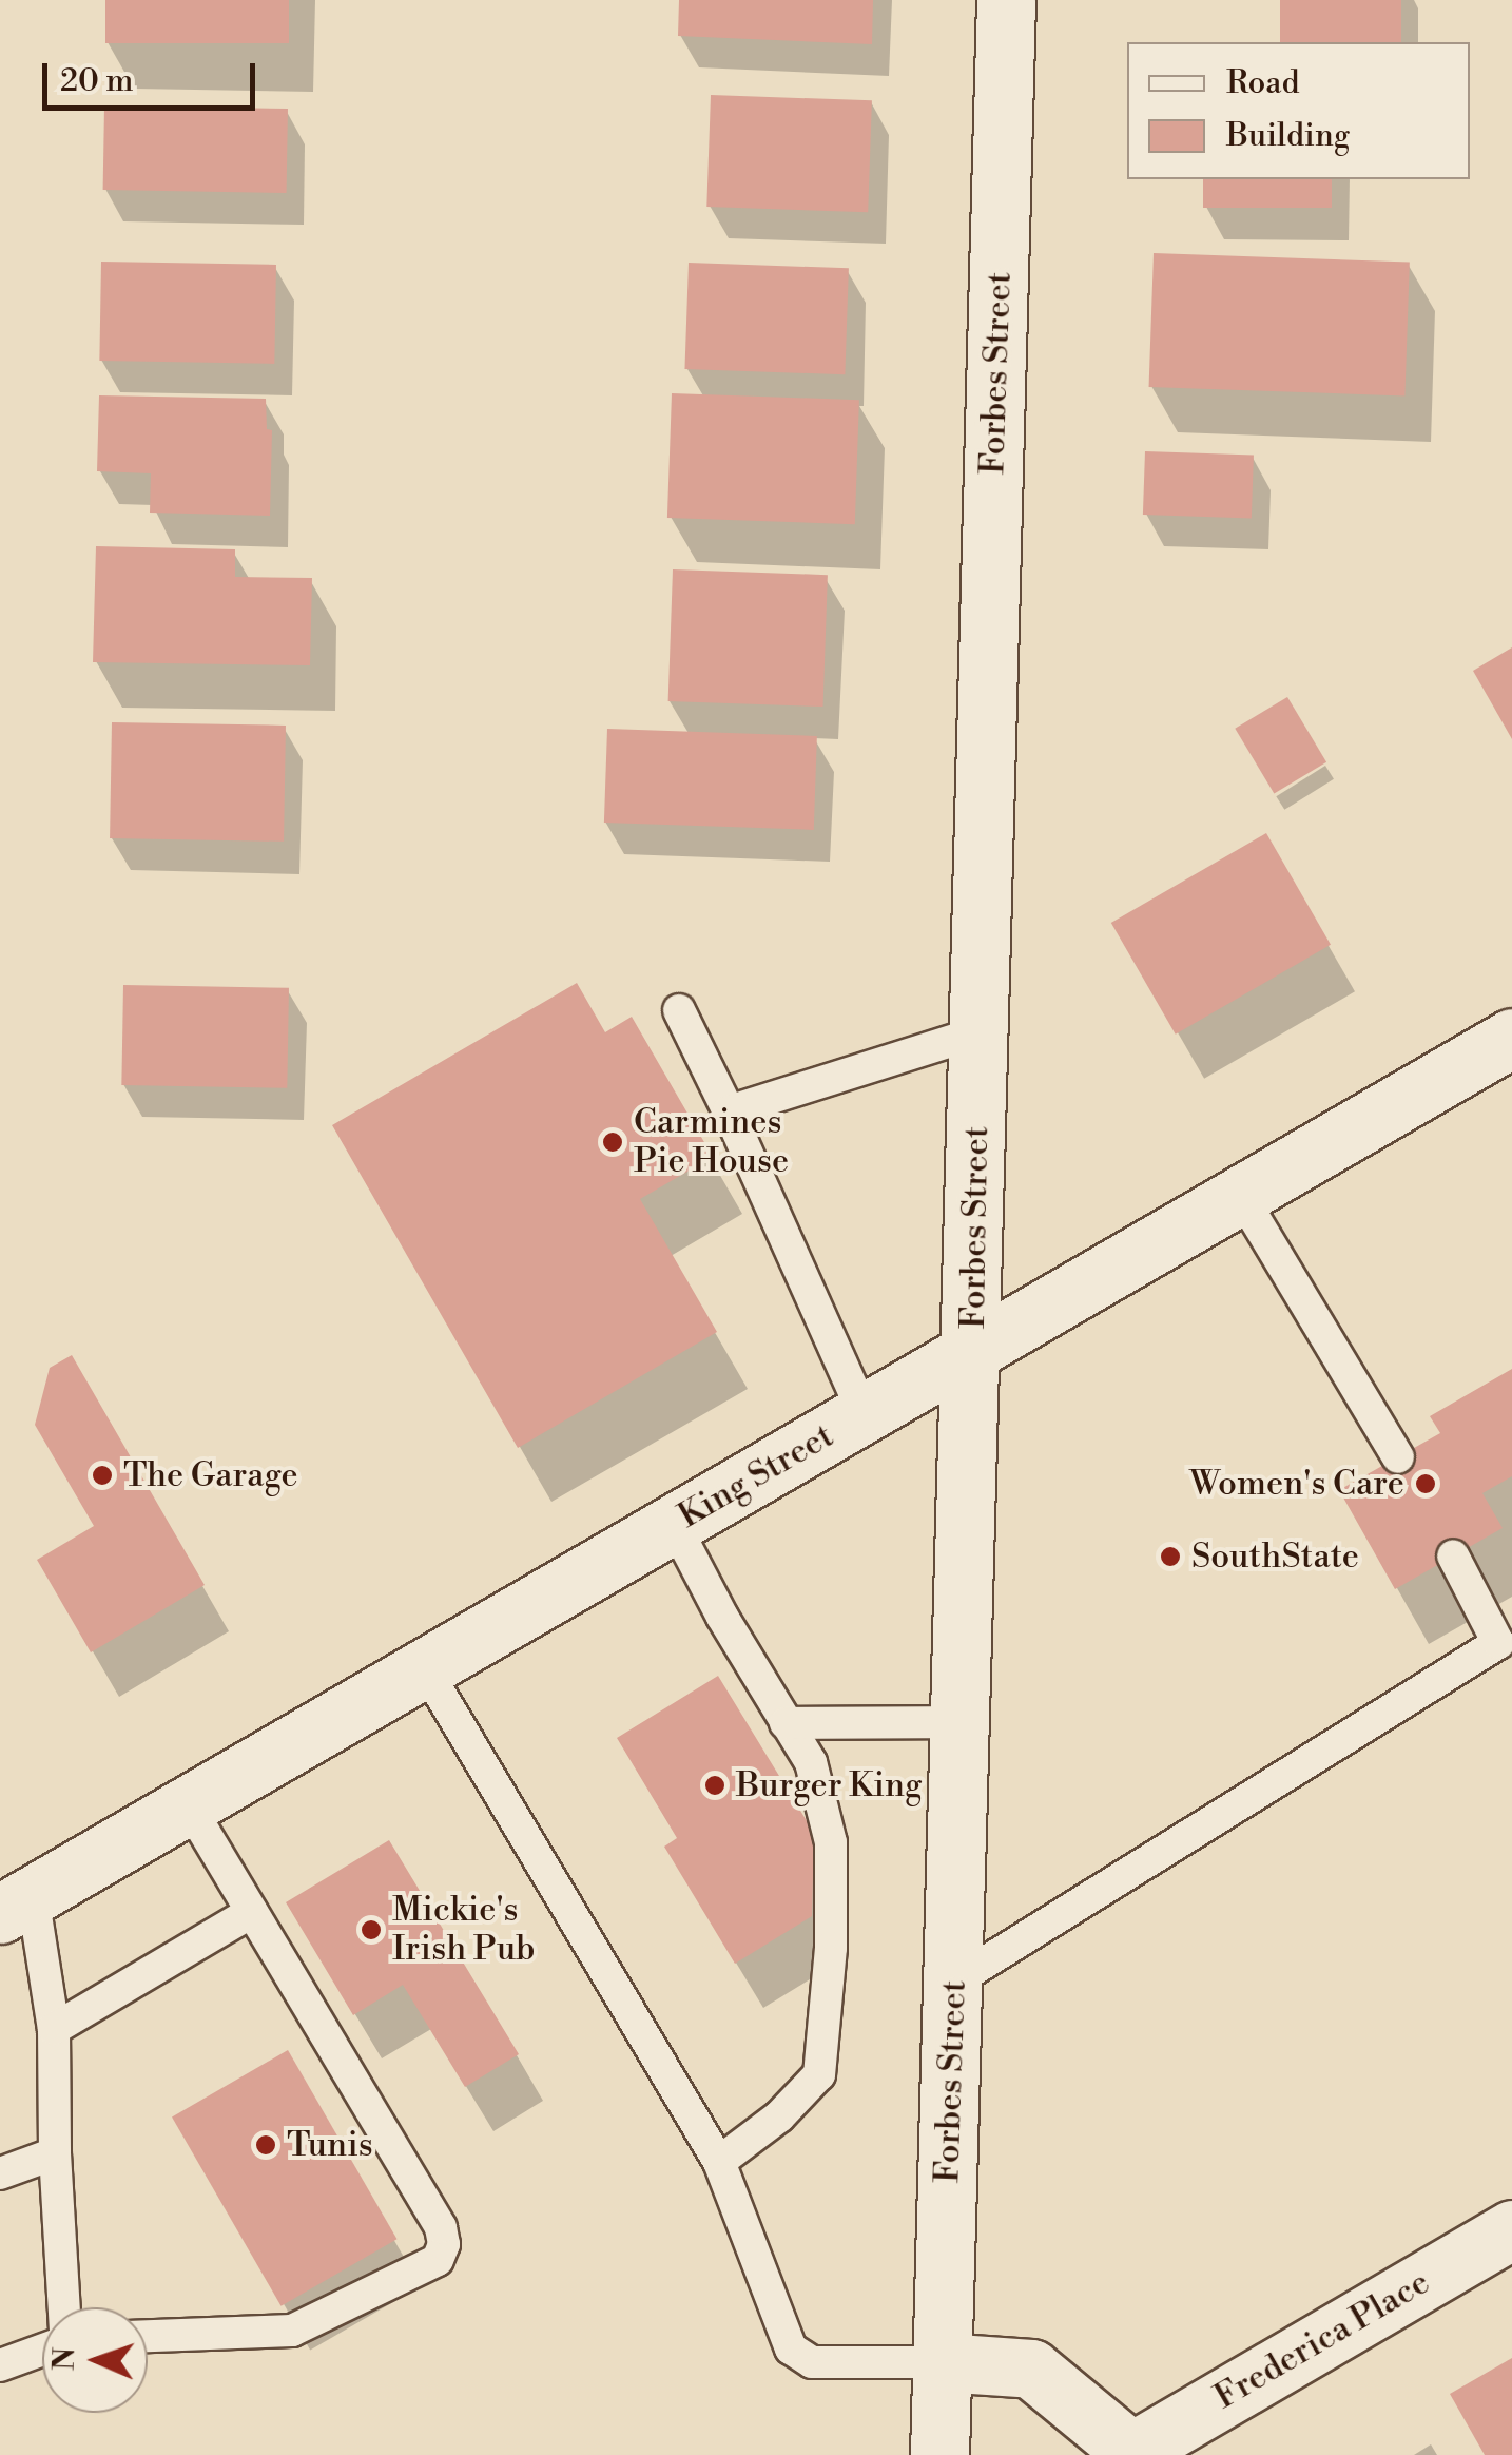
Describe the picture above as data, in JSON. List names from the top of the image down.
{
  "streets": {
    "street": ["Forbes Street", "King Street", "Frederica Place"]
  },
  "crossings": [
    ["Forbes Street", "King Street"]
  ],
  "places": [
    "Carmines Pie House",
    "The Garage",
    "Women's Care",
    "SouthState",
    "Burger King",
    "Mickie's Irish Pub",
    "Tunis"
  ],
  "legend": ["Road", "Building"],
  "scale_bar": "20 m",
  "north": "left"
}
